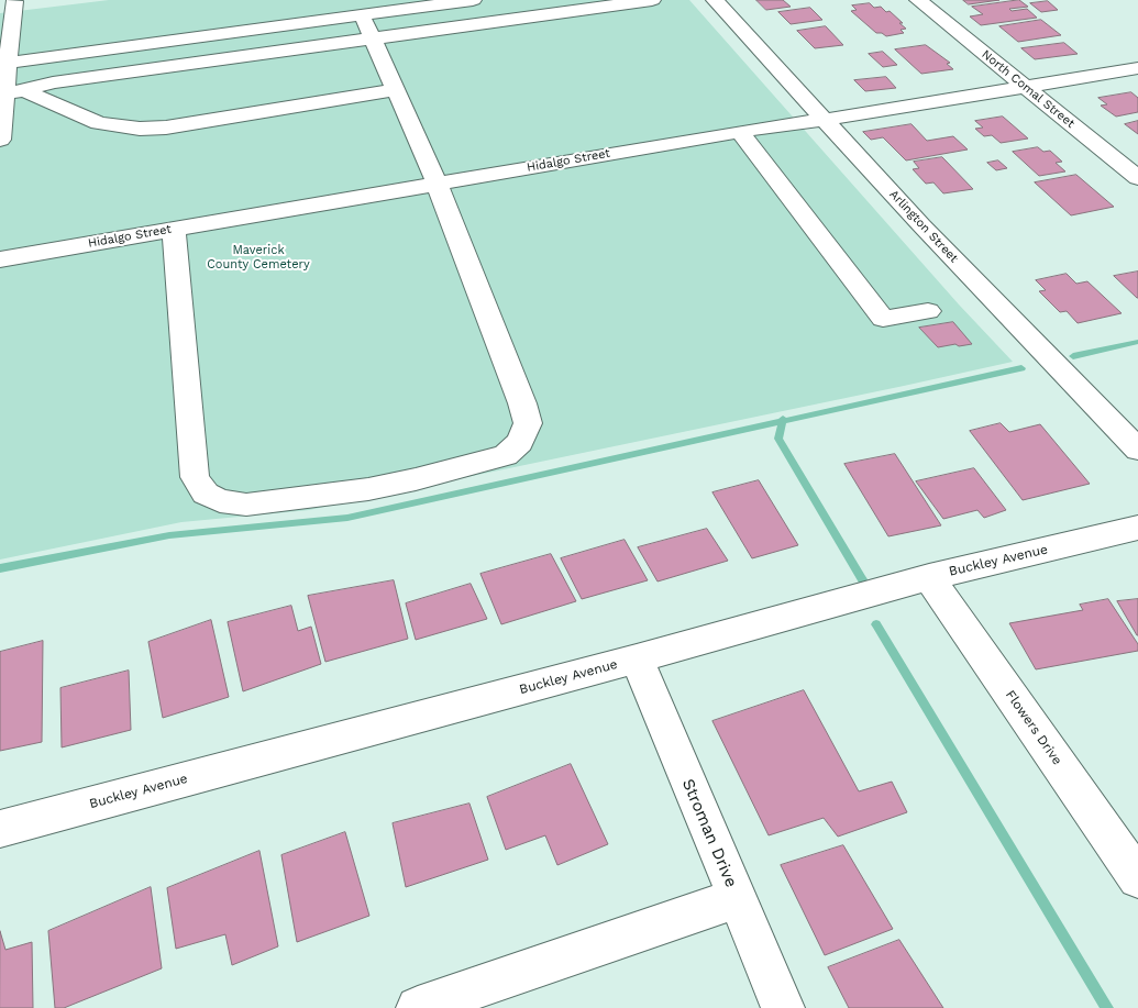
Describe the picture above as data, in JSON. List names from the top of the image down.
{
  "streets": {
    "street": [
      "North Comal Street",
      "Hidalgo Street",
      "Arlington Street",
      "Buckley Avenue",
      "Flowers Drive",
      "Stroman Drive"
    ]
  },
  "crossings": [
    ["North Comal Street", "Hidalgo Street"],
    ["Hidalgo Street", "Arlington Street"],
    ["Buckley Avenue", "Flowers Drive"],
    ["Buckley Avenue", "Stroman Drive"]
  ],
  "parks": ["Maverick County Cemetery"]
}
